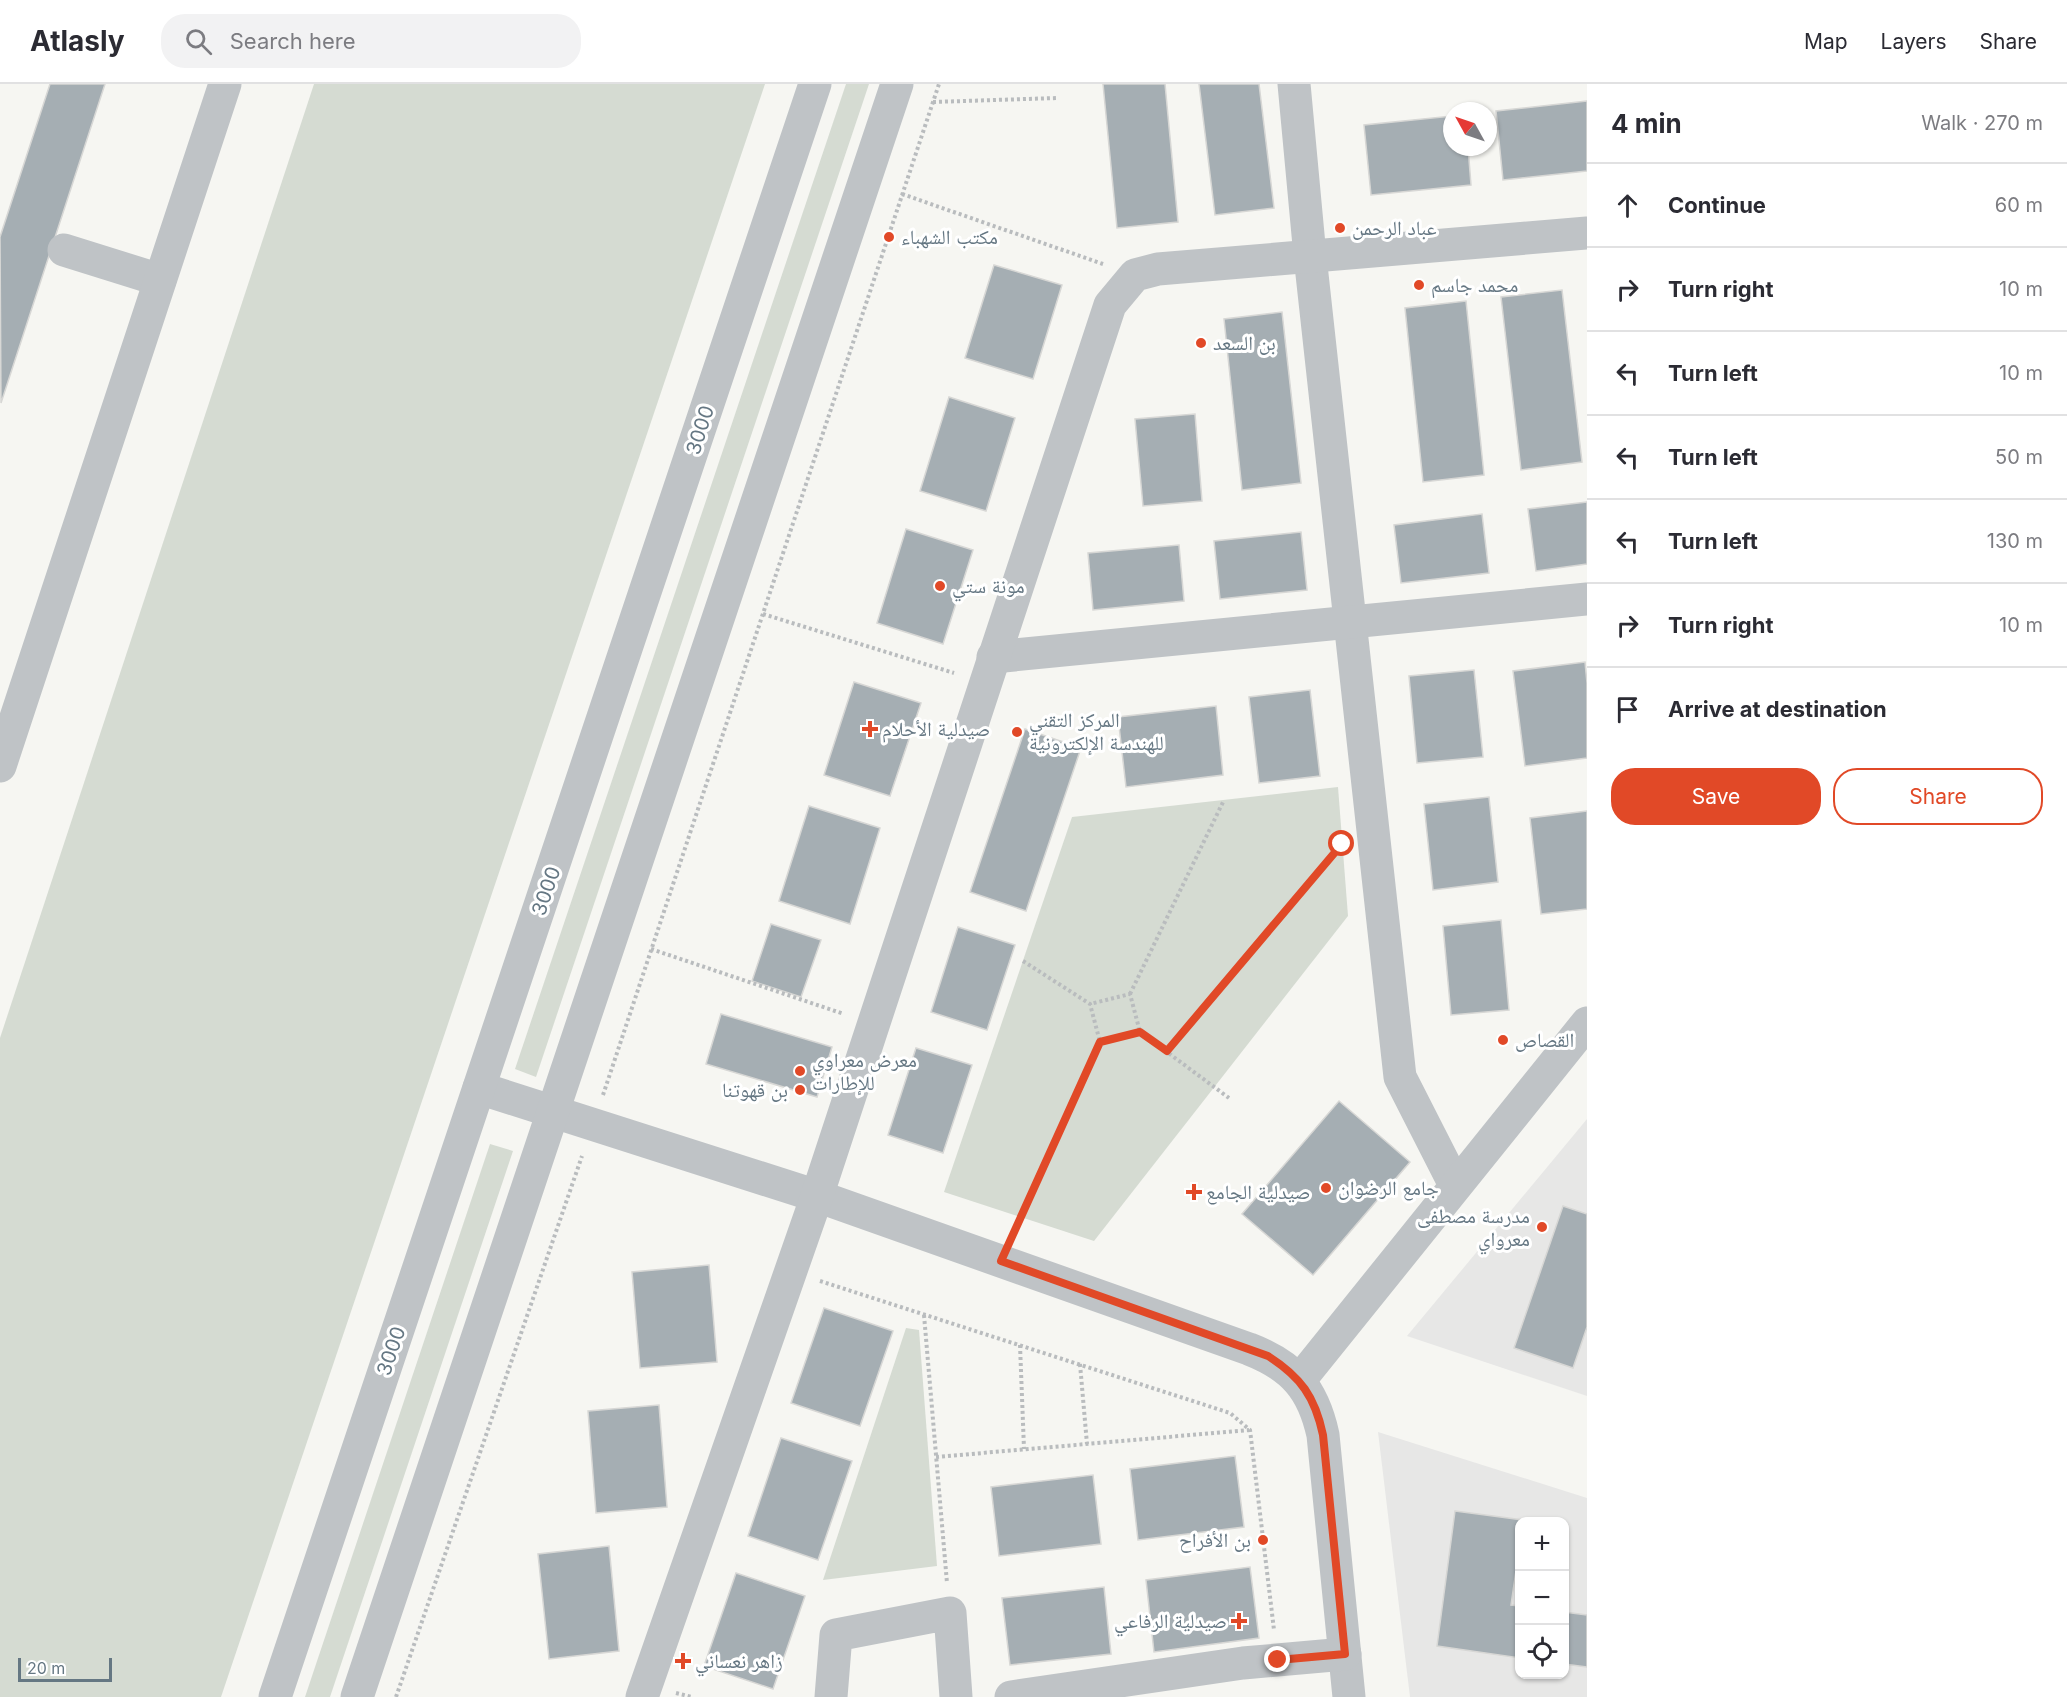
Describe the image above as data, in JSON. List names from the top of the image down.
{
  "streets": {
    "street": ["3000"]
  },
  "places": {
    "other": [
      "عباد الرحمن",
      "مكتب الشهباء",
      "محمد جاسم",
      "بن السعد",
      "مونة ستي",
      "المركز التقني للهندسة الإلكترونية",
      "القصاص",
      "معرض معراوي للإطارات",
      "بن قهوتنا",
      "جامع الرضوان",
      "مدرسة مصطفى معرواي",
      "بن الأفراح"
    ],
    "health": [
      "صيدلية الأحلام",
      "صيدلية الجامع",
      "صيدلية الرفاعي",
      "زاهر نعساني"
    ]
  },
  "scale_bar": "20 m",
  "north": "top left",
  "page": {
    "header": "Atlasly",
    "search": "Search here",
    "nav": ["Map", "Layers", "Share"],
    "heading": ["4 min", "Walk · 270 m"],
    "list": [
      ["Continue", "60 m"],
      ["Turn right", "10 m"],
      ["Turn left", "10 m"],
      ["Turn left", "50 m"],
      ["Turn left", "130 m"],
      ["Turn right", "10 m"],
      "Arrive at destination"
    ],
    "buttons": ["Save", "Share"],
    "map_buttons": ["+", "−"],
    "scale": "20 m"
  }
}
